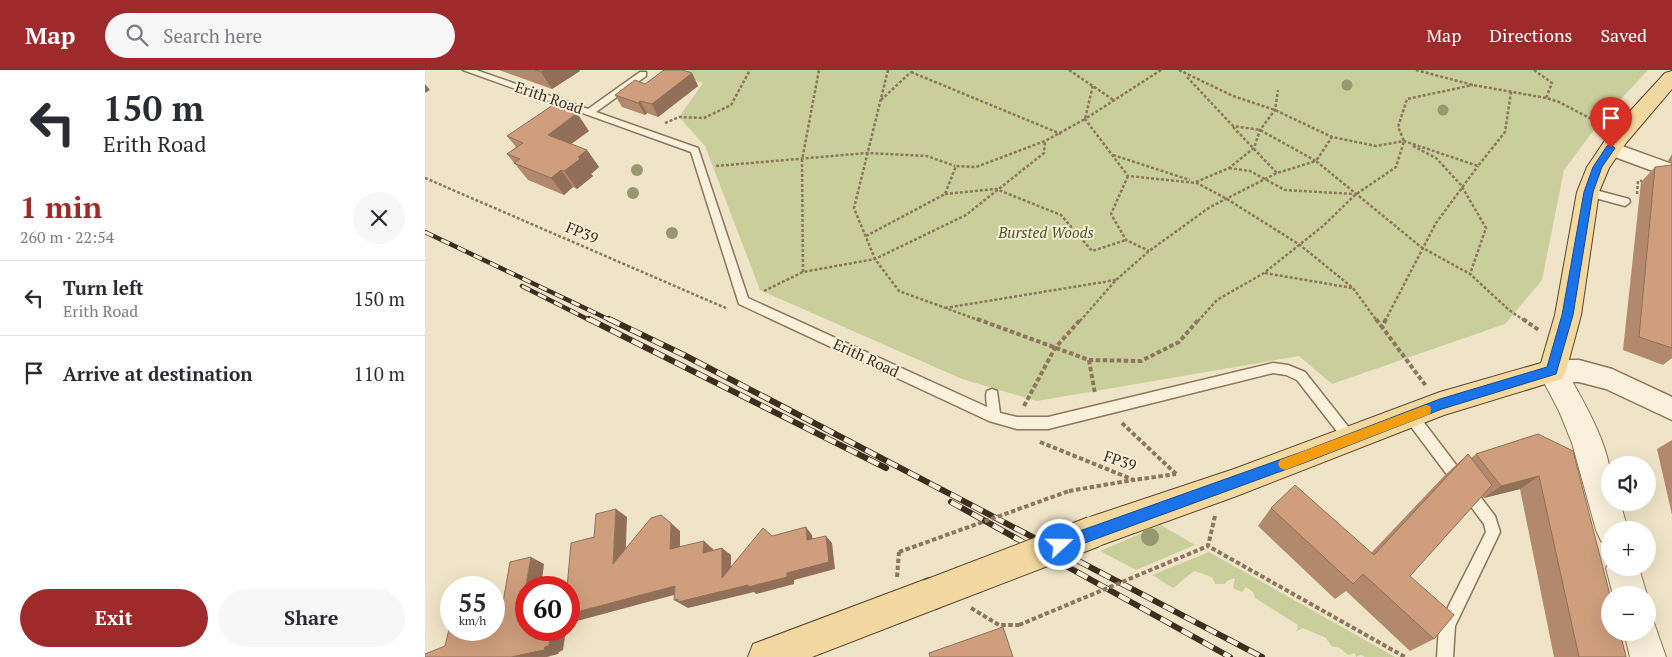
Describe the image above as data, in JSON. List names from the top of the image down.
{
  "streets": {
    "lane": ["Erith Road"],
    "path": ["FP39"]
  },
  "crossings": [
    ["Erith Road", "FP39"]
  ],
  "parks": ["Bursted Woods"],
  "page": {
    "header": "Map",
    "search": "Search here",
    "nav": ["Map", "Directions", "Saved"],
    "turn": ["150 m", "Erith Road"],
    "heading": ["1 min", "260 m · 22:54"],
    "list": [
      {
        "name": "Turn left",
        "note": "Erith Road",
        "value": "150 m"
      },
      {
        "name": "Arrive at destination",
        "value": "110 m"
      }
    ],
    "map_buttons": ["+", "−"],
    "speed": "55 km/h",
    "limit": "60",
    "buttons": ["Exit", "Share"]
  }
}
